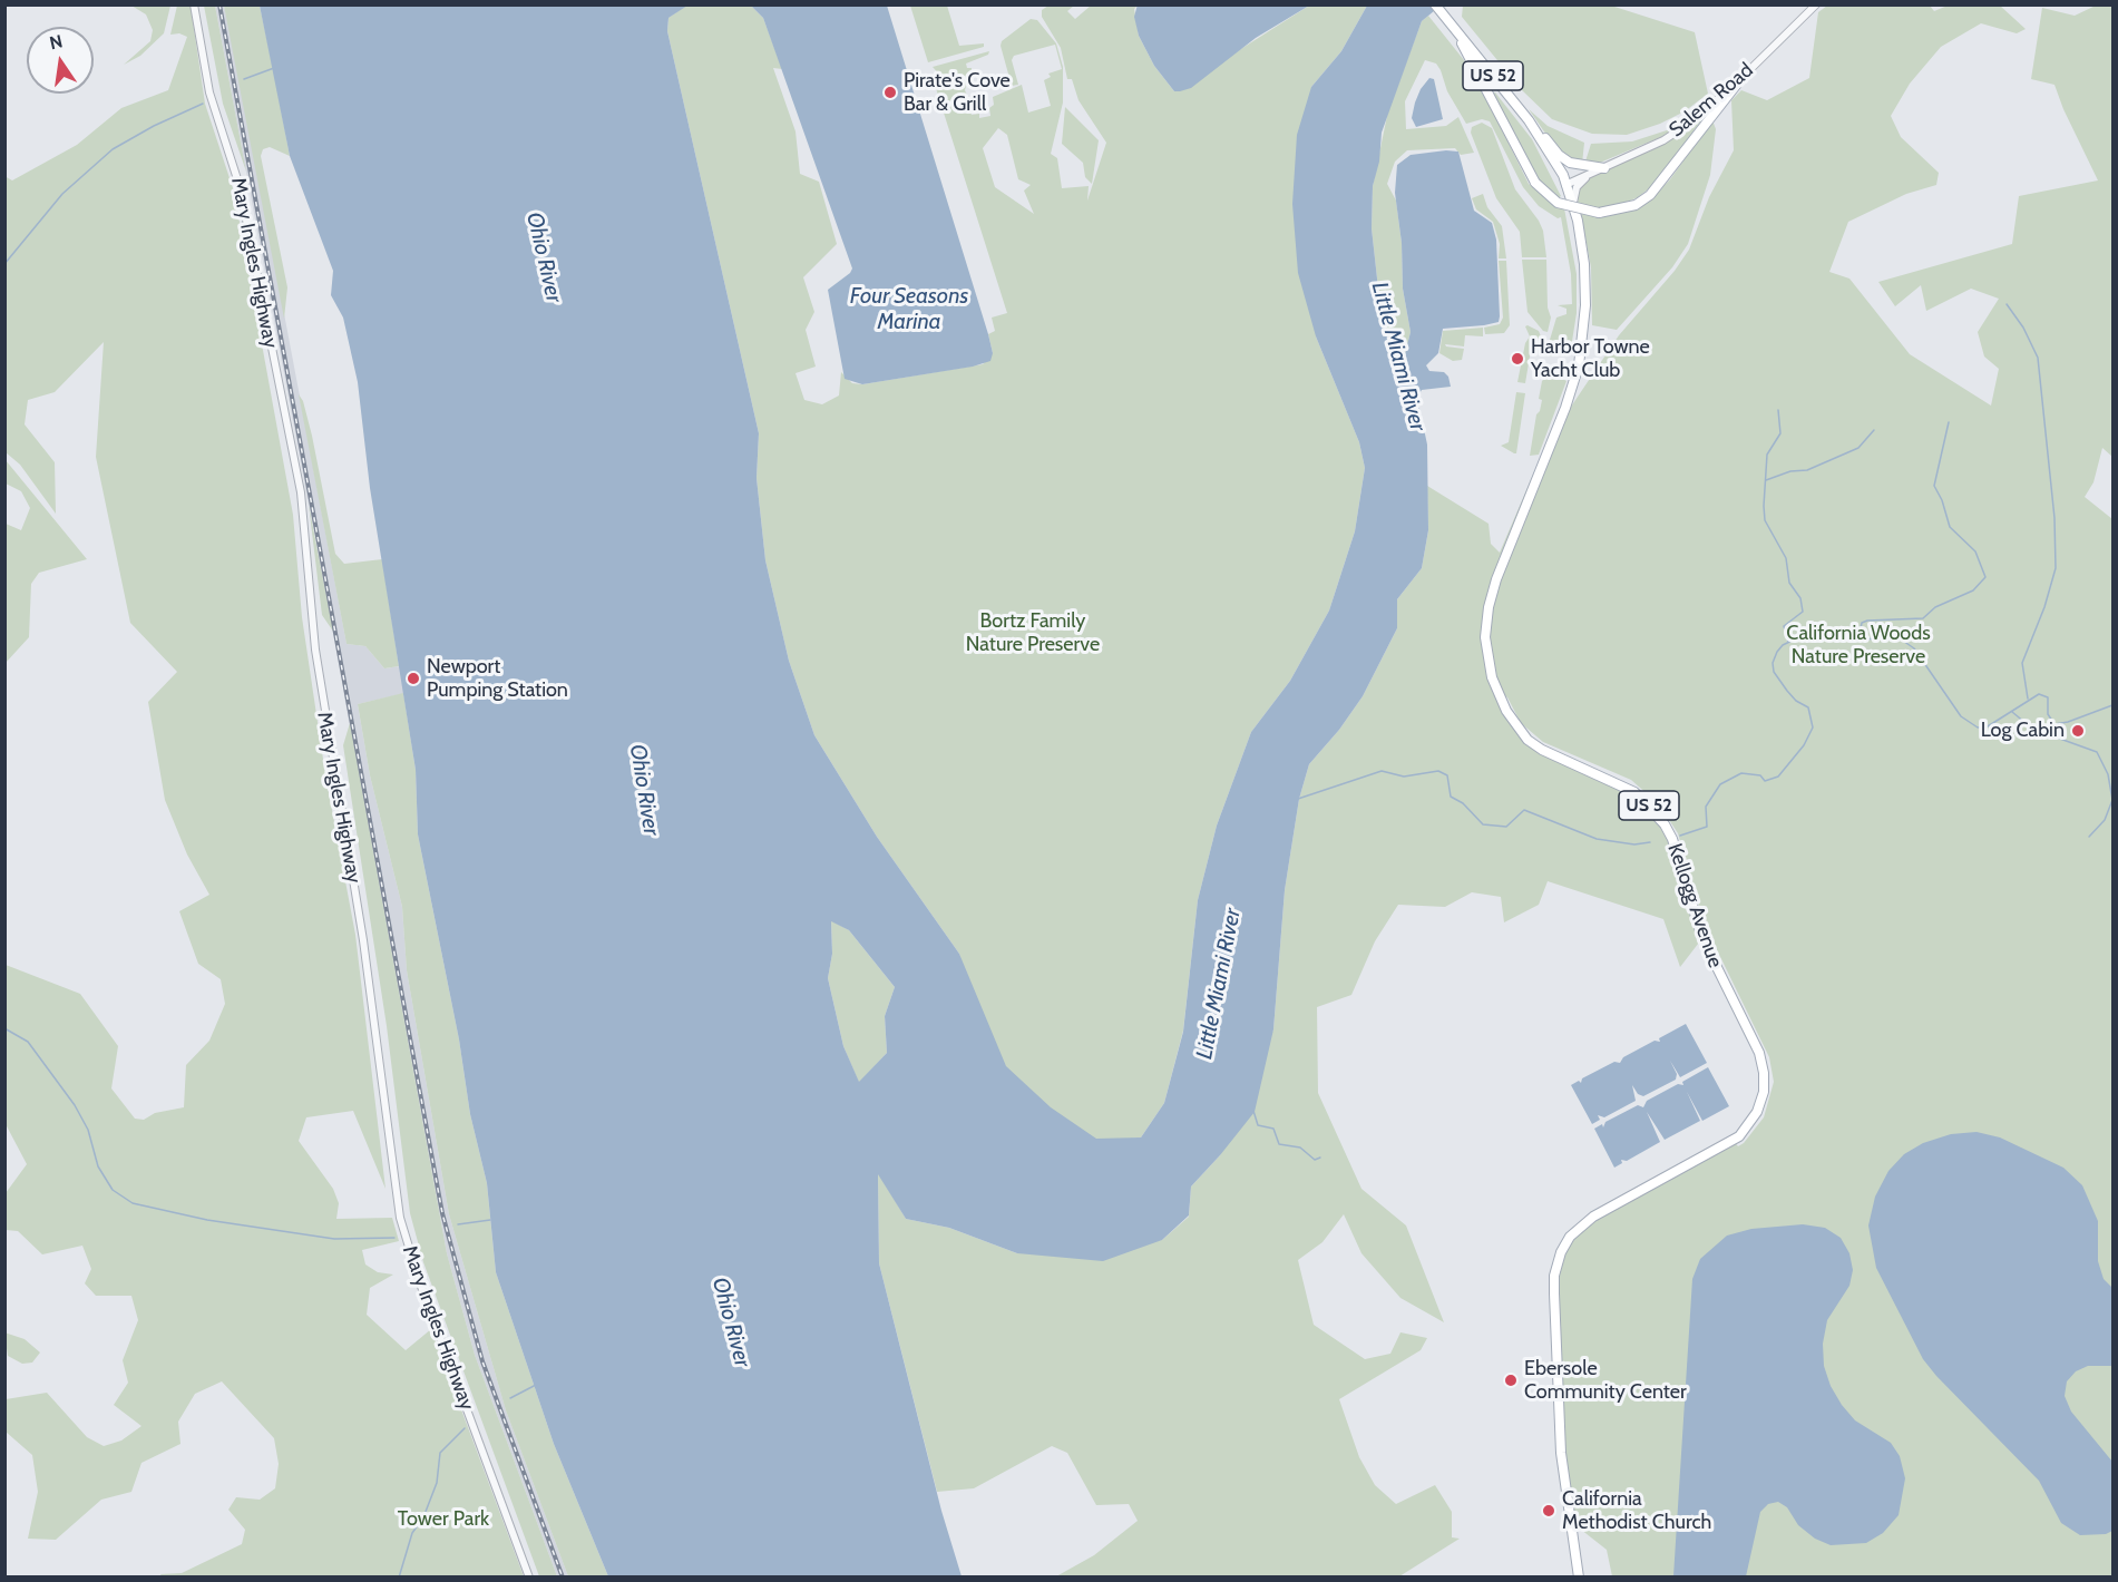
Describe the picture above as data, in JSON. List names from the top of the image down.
{
  "streets": {
    "main road": ["US 52", "Kellogg Avenue"],
    "street": ["Salem Road", "Mary Ingles Highway"]
  },
  "crossings": [
    ["Salem Road", "Kellogg Avenue"]
  ],
  "water": ["Ohio River", "Four Seasons Marina", "Little Miami River"],
  "parks": ["Bortz Family Nature Preserve", "California Woods Nature Preserve", "Tower Park"],
  "places": [
    "Pirate's Cove Bar & Grill",
    "Harbor Towne Yacht Club",
    "Newport Pumping Station",
    "Log Cabin",
    "Ebersole Community Center",
    "California Methodist Church"
  ],
  "north": "top"
}
